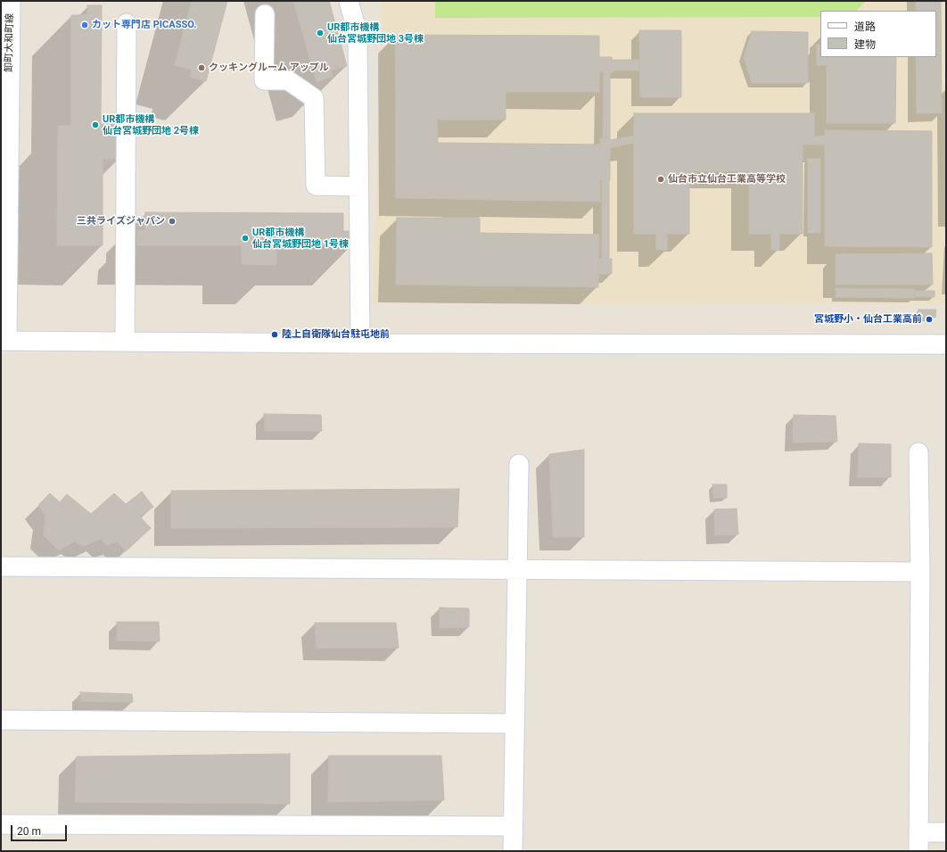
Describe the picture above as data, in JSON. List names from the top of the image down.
{
  "streets": {
    "street": ["卸町大和町線"]
  },
  "places": [
    "カット専門店 PICASSO.",
    "UR都市機構 仙台宮城野団地 3号棟",
    "クッキングルーム アップル",
    "UR都市機構 仙台宮城野団地 2号棟",
    "仙台市立仙台工業高等学校",
    "三共ライズジャパン",
    "UR都市機構 仙台宮城野団地 1号棟",
    "宮城野小・仙台工業高前",
    "陸上自衛隊仙台駐屯地前"
  ],
  "legend": ["道路", "建物"],
  "scale_bar": "20 m"
}
